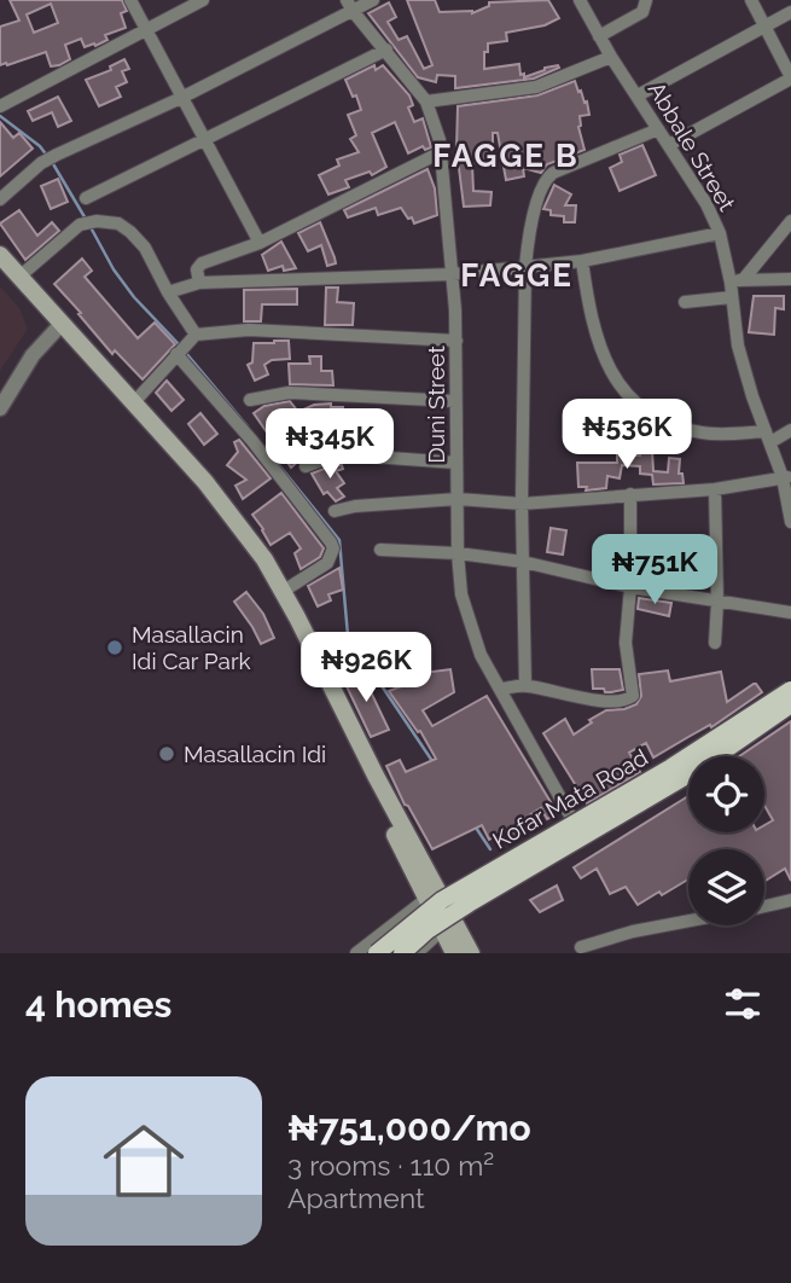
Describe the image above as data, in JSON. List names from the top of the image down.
{
  "streets": {
    "main road": ["Kofar Mata Road"],
    "street": ["Abbale Street", "Duni Street"]
  },
  "districts": ["FAGGE B", "FAGGE"],
  "places": ["Masallacin Idi Car Park", "Masallacin Idi"],
  "page": {
    "price": [
      "₦536K",
      "₦345K",
      "₦751K",
      "₦926K"
    ],
    "heading": "4 homes",
    "list": [
      {
        "name": "₦751,000/mo",
        "note": "3 rooms · 110 m² · Apartment"
      }
    ]
  }
}
